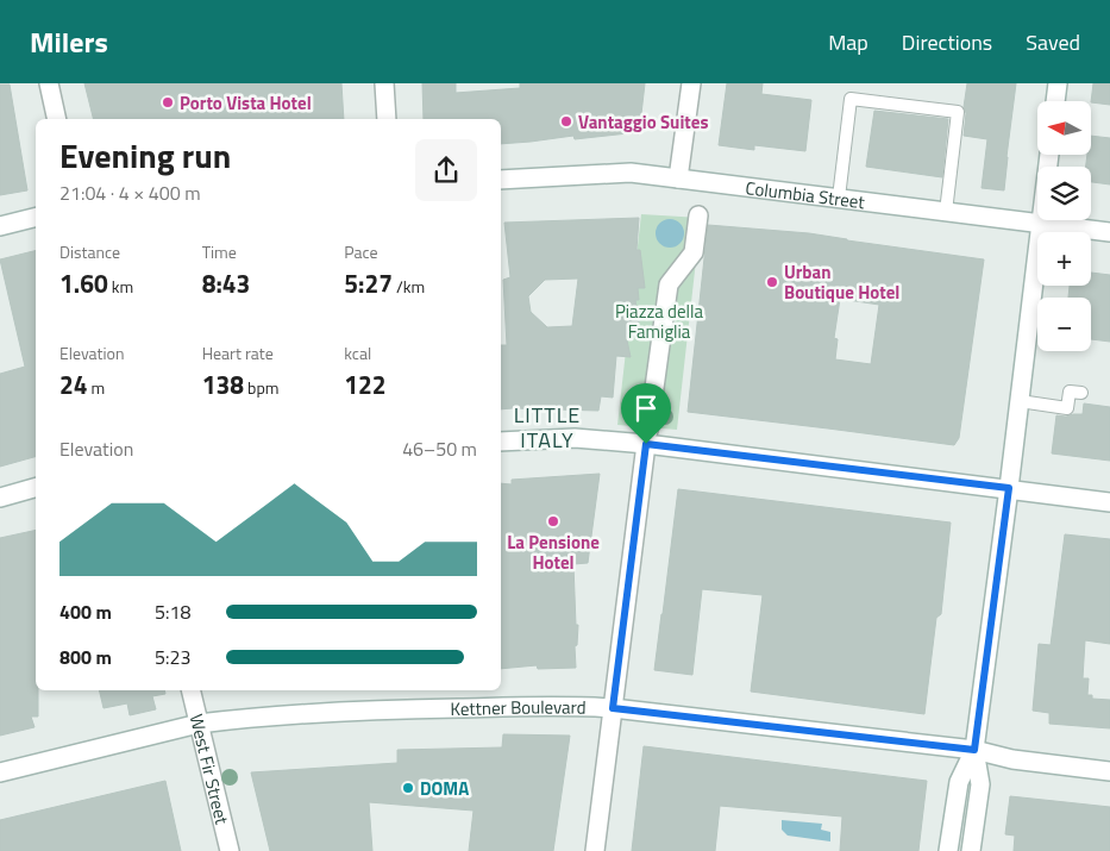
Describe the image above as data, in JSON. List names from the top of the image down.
{
  "streets": {
    "main road": ["Columbia Street", "Kettner Boulevard", "West Fir Street"]
  },
  "crossings": [
    ["Kettner Boulevard", "West Fir Street"]
  ],
  "districts": ["LITTLE ITALY"],
  "parks": ["Piazza della Famiglia"],
  "places": [
    "Porto Vista Hotel",
    "Vantaggio Suites",
    "Urban Boutique Hotel",
    "La Pensione Hotel",
    "DOMA"
  ],
  "north": "left",
  "page": {
    "header": "Milers",
    "nav": ["Map", "Directions", "Saved"],
    "map_buttons": ["+", "−"],
    "heading": ["Evening run", "21:04 · 4 × 400 m"],
    "stats": [
      ["Distance", "1.60 km"],
      ["Time", "8:43"],
      ["Pace", "5:27 /km"],
      ["Elevation", "24 m"],
      ["Heart rate", "138 bpm"],
      ["kcal", "122"]
    ],
    "chart": ["Elevation", "46–50 m"],
    "list": [
      {
        "name": "400 m",
        "note": "5:18"
      },
      {
        "name": "800 m",
        "note": "5:23"
      }
    ]
  }
}
